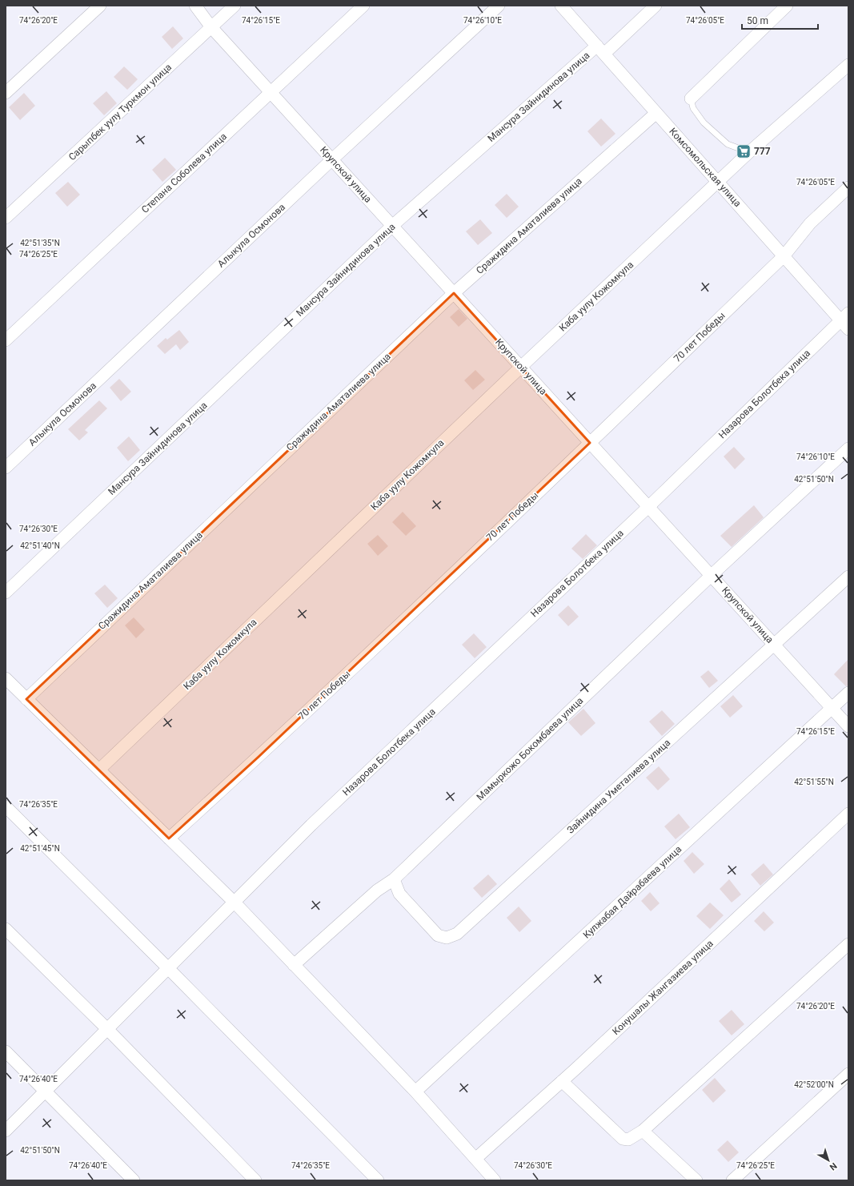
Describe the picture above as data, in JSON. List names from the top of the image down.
{
  "streets": {
    "street": [
      "Мансура Зайнидинова улица",
      "Сарыпбек уулу Туркмон улица",
      "Комсомольская улица",
      "Степана Соболева улица",
      "Крупской улица",
      "Сражидина Аматалиева улица",
      "Алыкула Осмонова",
      "Каба уулу Кожомкула",
      "70 лет Победы",
      "Назарова Болотбека улица",
      "Мамыркожо Бокомбаева улица",
      "Зайнидина Уметалиева улица",
      "Кулжабая Дайрабаева улица",
      "Конушалы Жангазиева улица"
    ]
  },
  "crossings": [
    ["Мансура Зайнидинова улица", "Комсомольская улица"],
    ["Мансура Зайнидинова улица", "Крупской улица"],
    ["Сарыпбек уулу Туркмон улица", "Крупской улица"],
    ["Комсомольская улица", "Сражидина Аматалиева улица"],
    ["Комсомольская улица", "Каба уулу Кожомкула"],
    ["Комсомольская улица", "70 лет Победы"],
    ["Комсомольская улица", "Назарова Болотбека улица"],
    ["Степана Соболева улица", "Крупской улица"],
    ["Крупской улица", "Сражидина Аматалиева улица"],
    ["Крупской улица", "Алыкула Осмонова"],
    ["Крупской улица", "Каба уулу Кожомкула"],
    ["Крупской улица", "70 лет Победы"],
    ["Крупской улица", "Назарова Болотбека улица"],
    ["Крупской улица", "Мамыркожо Бокомбаева улица"],
    ["Крупской улица", "Зайнидина Уметалиева улица"],
    ["Крупской улица", "Кулжабая Дайрабаева улица"],
    ["Мамыркожо Бокомбаева улица", "Зайнидина Уметалиева улица"]
  ],
  "places": {
    "supermarket": ["777"]
  },
  "scale_bar": "50 m",
  "north": "bottom right",
  "coordinates": [
    "74°26'15\"E",
    "74°26'10\"E",
    "74°26'20\"E",
    "74°26'05\"E",
    "42°51'35\"N",
    "74°26'25\"E",
    "42°51'50\"N",
    "74°26'30\"E",
    "42°51'40\"N",
    "42°51'55\"N",
    "74°26'35\"E",
    "42°51'45\"N",
    "74°26'40\"E",
    "42°52'00\"N"
  ]
}
